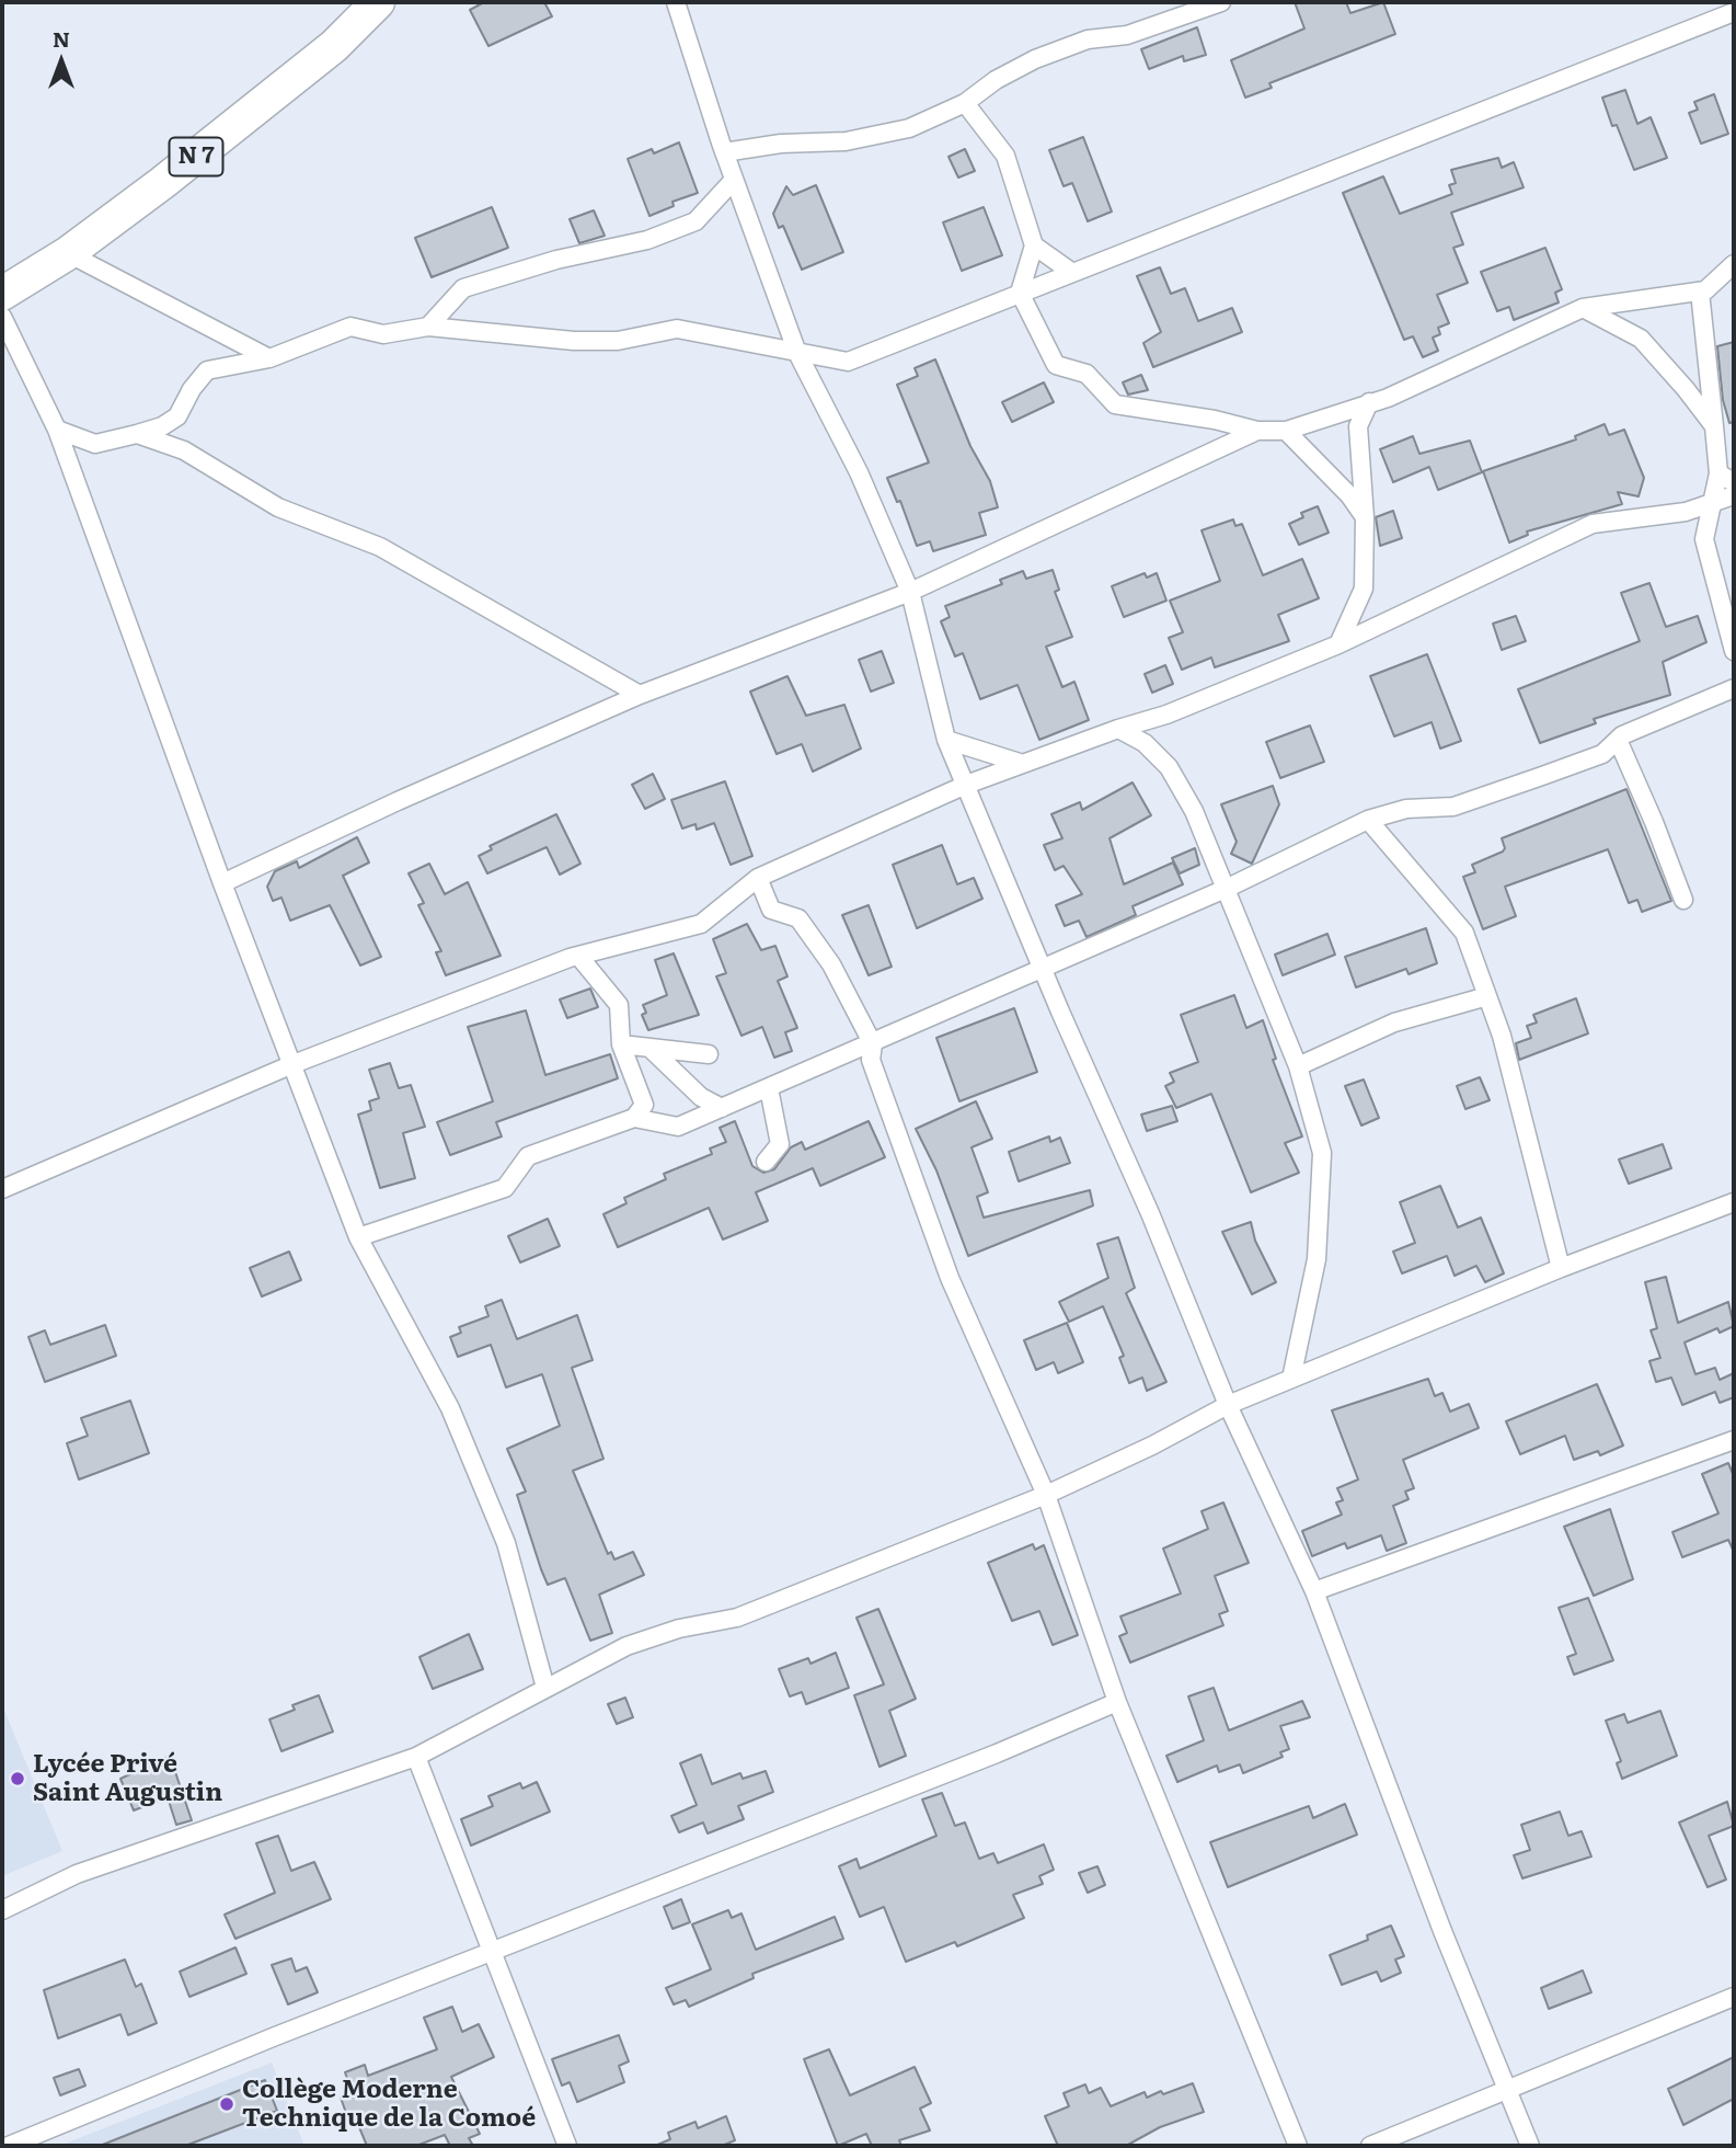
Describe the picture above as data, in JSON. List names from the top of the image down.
{
  "streets": {
    "highway": ["N 7"]
  },
  "places": ["Lycée Privé Saint Augustin", "Collège Moderne Technique de la Comoé"],
  "north": "top"
}
